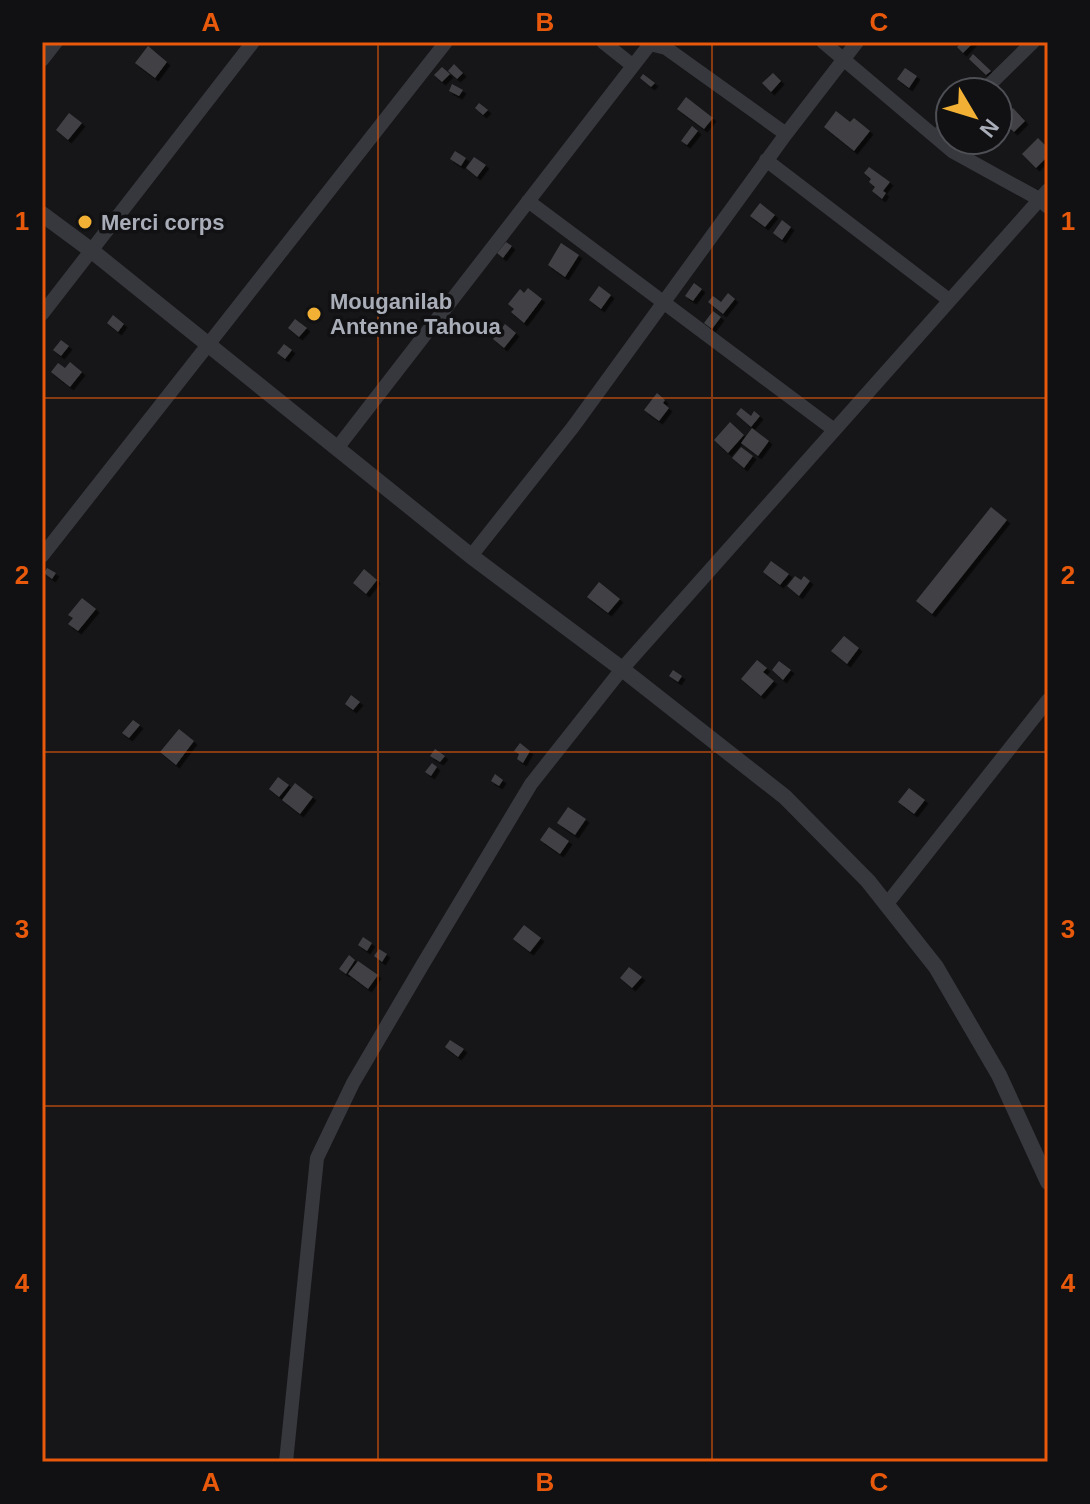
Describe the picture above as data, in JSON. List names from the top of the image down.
{
  "places": ["Merci corps", "Mouganilab Antenne Tahoua"],
  "north": "bottom right",
  "grid": {
    "columns": ["A", "B", "C"],
    "rows": [
      "1",
      "2",
      "3",
      "4"
    ]
  }
}
